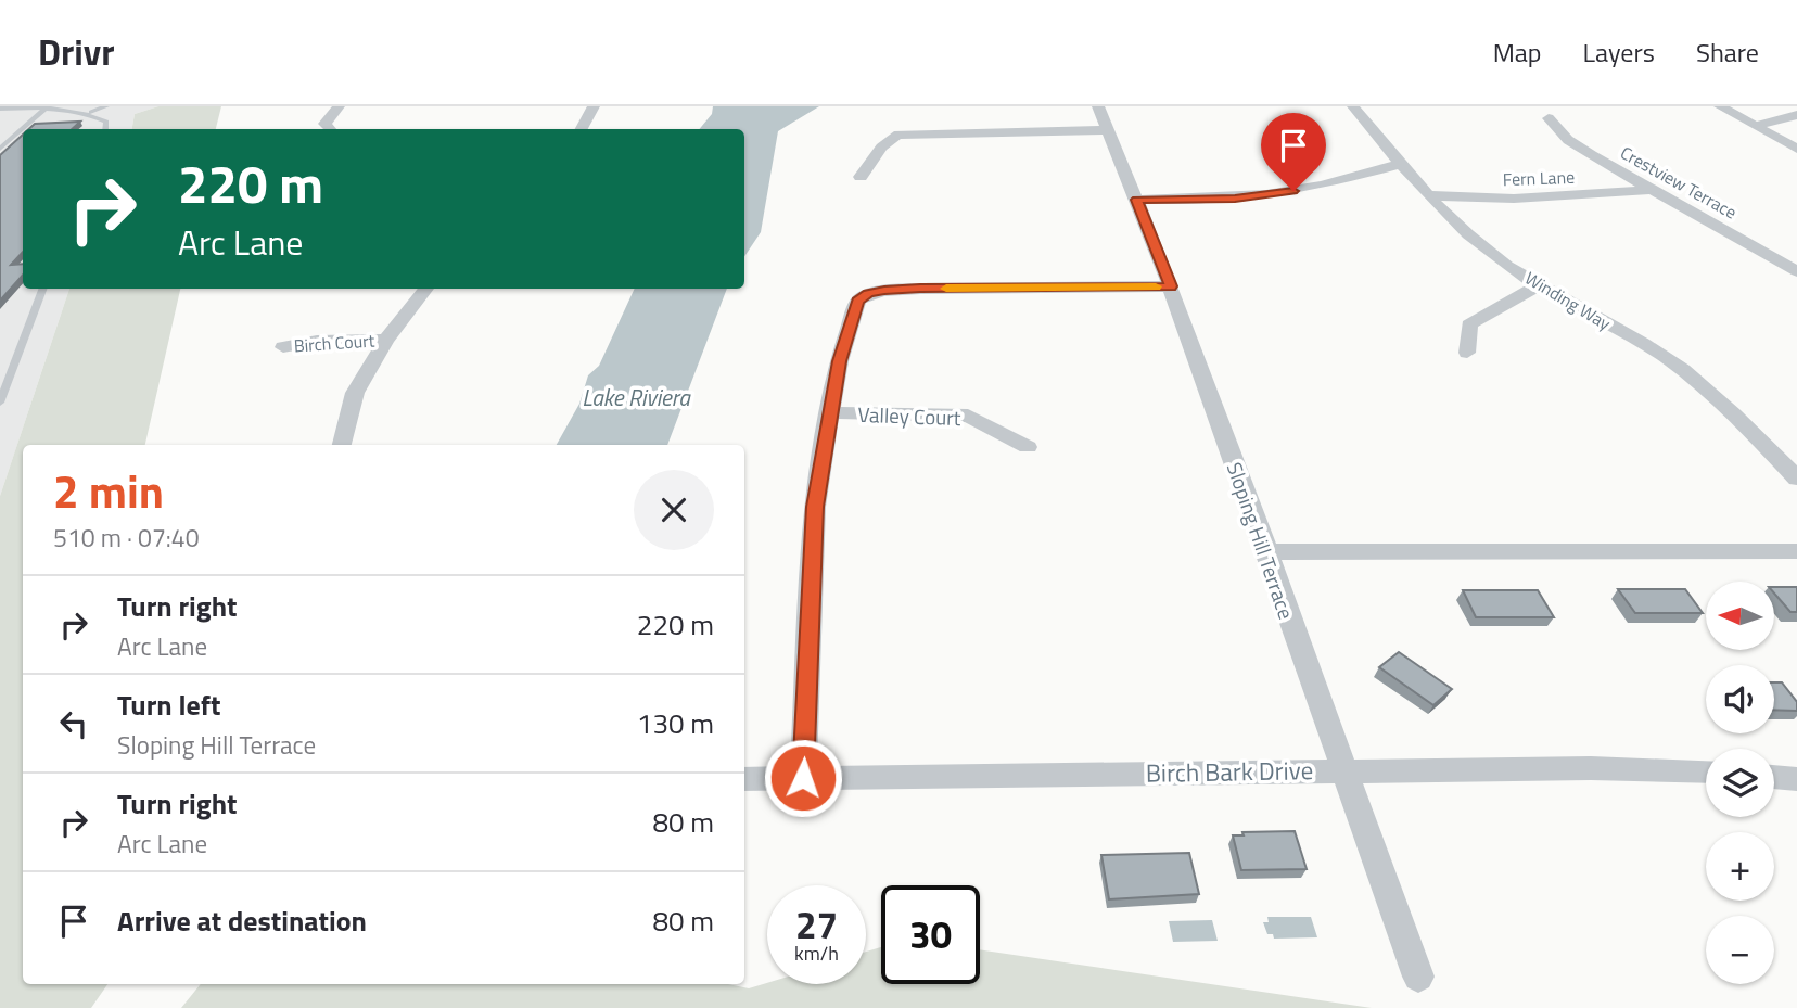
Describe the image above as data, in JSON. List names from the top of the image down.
{
  "streets": {
    "street": [
      "Fern Lane",
      "Crestview Terrace",
      "Winding Way",
      "Birch Court",
      "Valley Court",
      "Sloping Hill Terrace",
      "Birch Bark Drive"
    ]
  },
  "crossings": [
    ["Fern Lane", "Crestview Terrace"],
    ["Fern Lane", "Winding Way"],
    ["Sloping Hill Terrace", "Birch Bark Drive"]
  ],
  "water": ["Lake Riviera"],
  "north": "left",
  "page": {
    "header": "Drivr",
    "nav": ["Map", "Layers", "Share"],
    "turn": ["220 m", "Arc Lane"],
    "heading": ["2 min", "510 m · 07:40"],
    "list": [
      {
        "name": "Turn right",
        "note": "Arc Lane",
        "value": "220 m"
      },
      {
        "name": "Turn left",
        "note": "Sloping Hill Terrace",
        "value": "130 m"
      },
      {
        "name": "Turn right",
        "note": "Arc Lane",
        "value": "80 m"
      },
      {
        "name": "Arrive at destination",
        "value": "80 m"
      }
    ],
    "map_buttons": ["+", "−"],
    "speed": "27 km/h",
    "limit": "30"
  }
}
